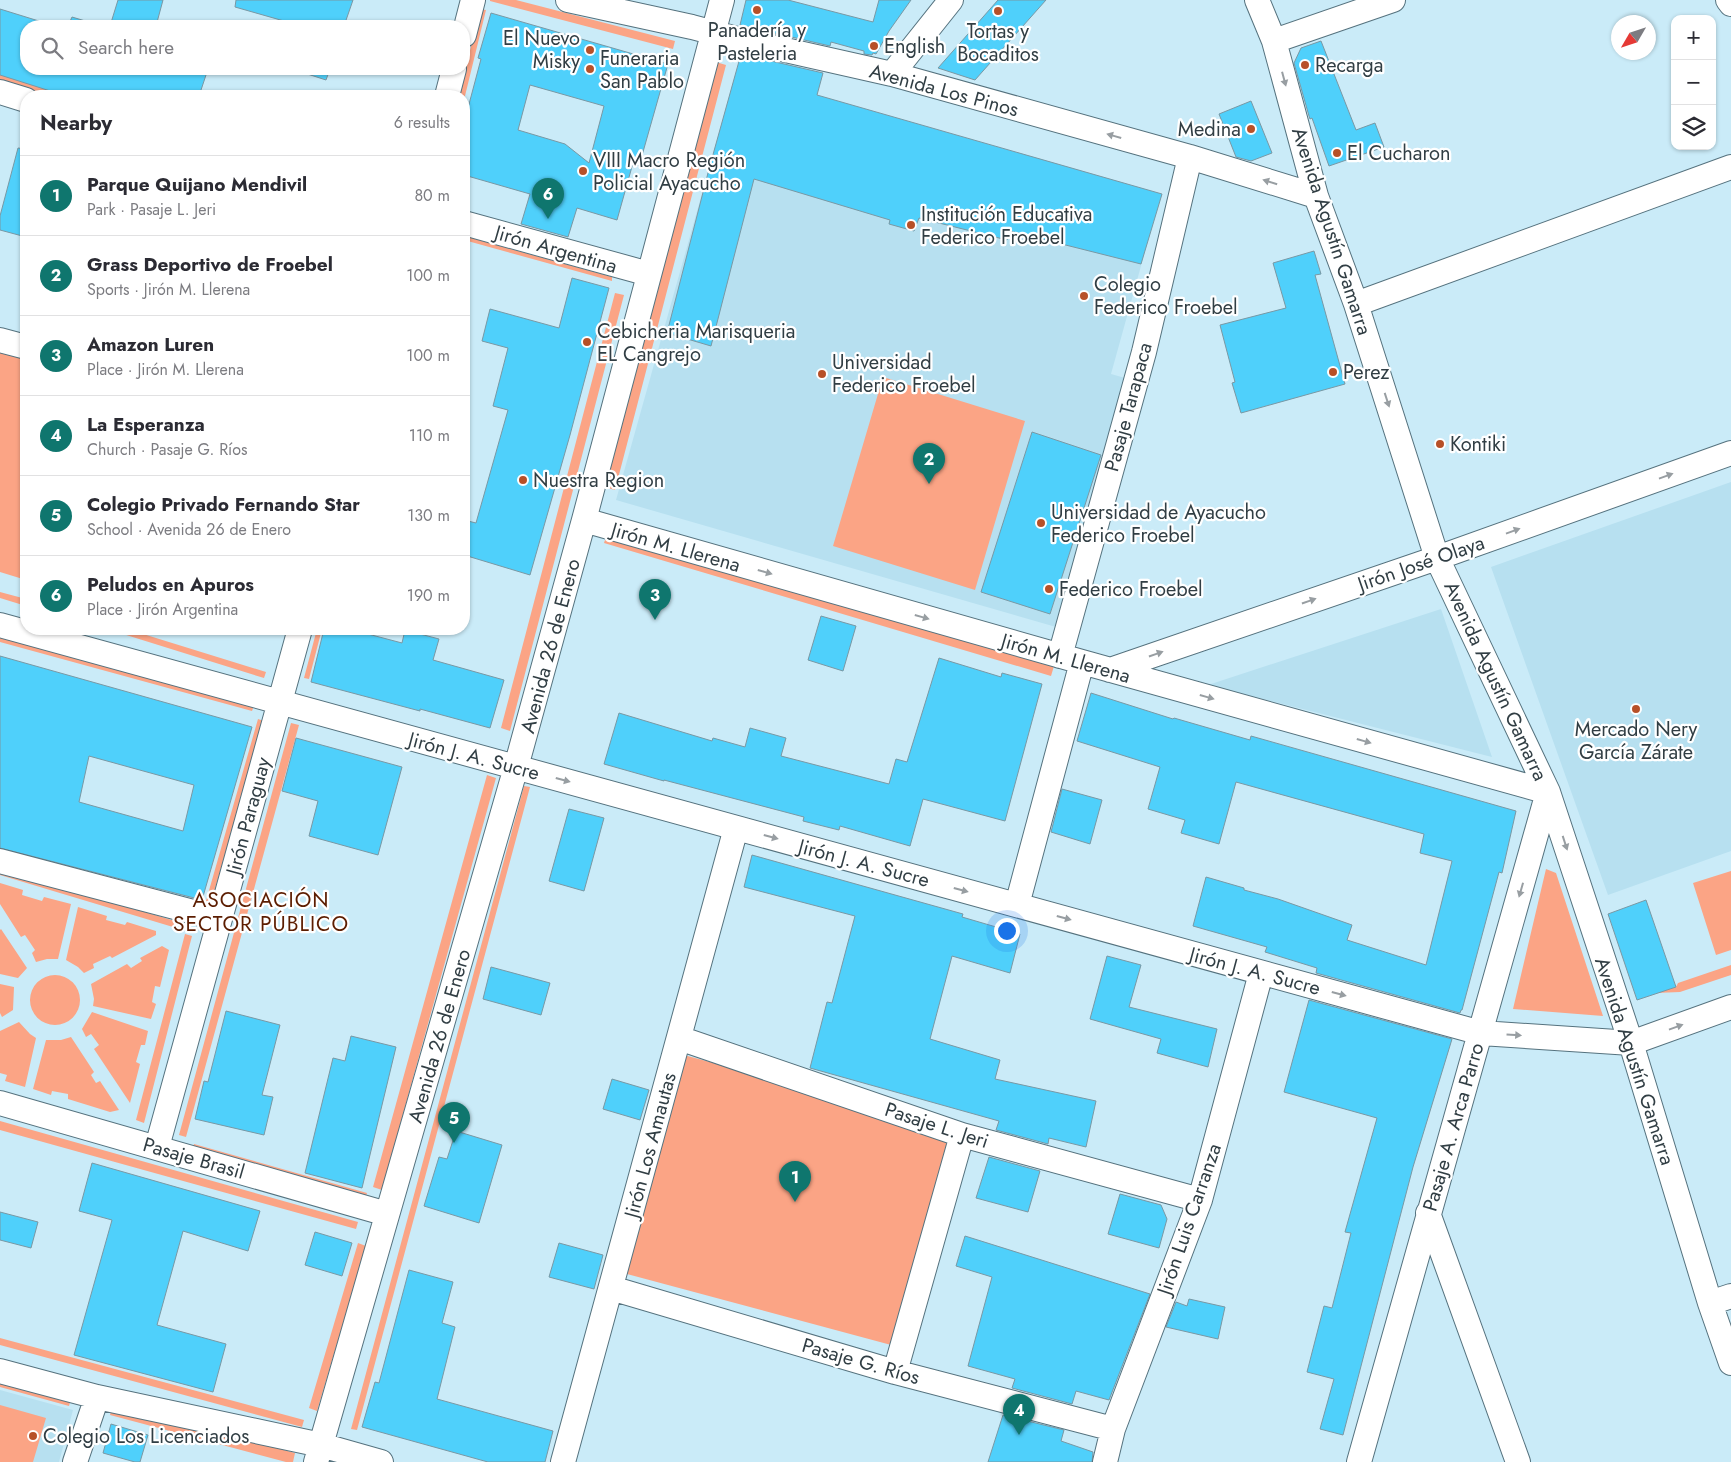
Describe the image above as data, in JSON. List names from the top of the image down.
{
  "streets": {
    "street": [
      "Avenida Los Pinos",
      "Avenida Agustín Gamarra",
      "Jirón Argentina",
      "Pasaje Tarapaca",
      "Jirón M. Llerena",
      "Jirón José Olaya",
      "Avenida 26 de Enero",
      "Jirón J. A. Sucre",
      "Jirón Paraguay",
      "Pasaje L. Jeri",
      "Pasaje A. Arca Parro",
      "Jirón Los Amautas",
      "Pasaje Brasil",
      "Jirón Luis Carranza",
      "Pasaje G. Ríos"
    ]
  },
  "crossings": [
    ["Avenida Los Pinos", "Avenida Agustín Gamarra"],
    ["Avenida Los Pinos", "Pasaje Tarapaca"],
    ["Avenida Los Pinos", "Avenida 26 de Enero"],
    ["Avenida Agustín Gamarra", "Jirón M. Llerena"],
    ["Avenida Agustín Gamarra", "Jirón José Olaya"],
    ["Avenida Agustín Gamarra", "Jirón J. A. Sucre"],
    ["Avenida Agustín Gamarra", "Pasaje A. Arca Parro"],
    ["Jirón Argentina", "Avenida 26 de Enero"],
    ["Pasaje Tarapaca", "Jirón M. Llerena"],
    ["Jirón M. Llerena", "Jirón José Olaya"],
    ["Jirón M. Llerena", "Avenida 26 de Enero"],
    ["Jirón M. Llerena", "Pasaje A. Arca Parro"],
    ["Avenida 26 de Enero", "Jirón J. A. Sucre"],
    ["Avenida 26 de Enero", "Pasaje Brasil"],
    ["Jirón J. A. Sucre", "Jirón Paraguay"],
    ["Jirón J. A. Sucre", "Pasaje A. Arca Parro"],
    ["Jirón J. A. Sucre", "Jirón Los Amautas"],
    ["Jirón J. A. Sucre", "Jirón Luis Carranza"],
    ["Jirón Paraguay", "Pasaje Brasil"],
    ["Pasaje L. Jeri", "Jirón Los Amautas"],
    ["Pasaje L. Jeri", "Jirón Luis Carranza"],
    ["Jirón Los Amautas", "Pasaje G. Ríos"],
    ["Jirón Luis Carranza", "Pasaje G. Ríos"]
  ],
  "one_way": [
    "Avenida Los Pinos",
    "Avenida Agustín Gamarra",
    "Jirón M. Llerena",
    "Jirón José Olaya",
    "Jirón J. A. Sucre",
    "Pasaje A. Arca Parro"
  ],
  "districts": ["ASOCIACIÓN SECTOR PÚBLICO"],
  "places": [
    "Panadería y Pasteleria",
    "Tortas y Bocaditos",
    "English",
    "El Nuevo Misky",
    "Recarga",
    "Funeraria San Pablo",
    "Medina",
    "El Cucharon",
    "VIII Macro Región Policial Ayacucho",
    "Institución Educativa Federico Froebel",
    "Colegio Federico Froebel",
    "Cebicheria Marisqueria EL Cangrejo",
    "Perez",
    "Universidad Federico Froebel",
    "Kontiki",
    "Nuestra Region",
    "Universidad de Ayacucho Federico Froebel",
    "Federico Froebel",
    "Mercado Nery García Zárate",
    "Colegio Los Licenciados"
  ],
  "north": "bottom left",
  "page": {
    "map_buttons": ["+", "−"],
    "search": "Search here",
    "heading": ["Nearby", "6 results"],
    "list": [
      {
        "mark": "1",
        "name": "Parque Quijano Mendivil",
        "note": "Park · Pasaje L. Jeri",
        "value": "80 m"
      },
      {
        "mark": "2",
        "name": "Grass Deportivo de Froebel",
        "note": "Sports · Jirón M. Llerena",
        "value": "100 m"
      },
      {
        "mark": "3",
        "name": "Amazon Luren",
        "note": "Place · Jirón M. Llerena",
        "value": "100 m"
      },
      {
        "mark": "4",
        "name": "La Esperanza",
        "note": "Church · Pasaje G. Ríos",
        "value": "110 m"
      },
      {
        "mark": "5",
        "name": "Colegio Privado Fernando Star",
        "note": "School · Avenida 26 de Enero",
        "value": "130 m"
      },
      {
        "mark": "6",
        "name": "Peludos en Apuros",
        "note": "Place · Jirón Argentina",
        "value": "190 m"
      }
    ],
    "pins": [
      "6",
      "2",
      "3",
      "5",
      "1",
      "4"
    ]
  }
}
